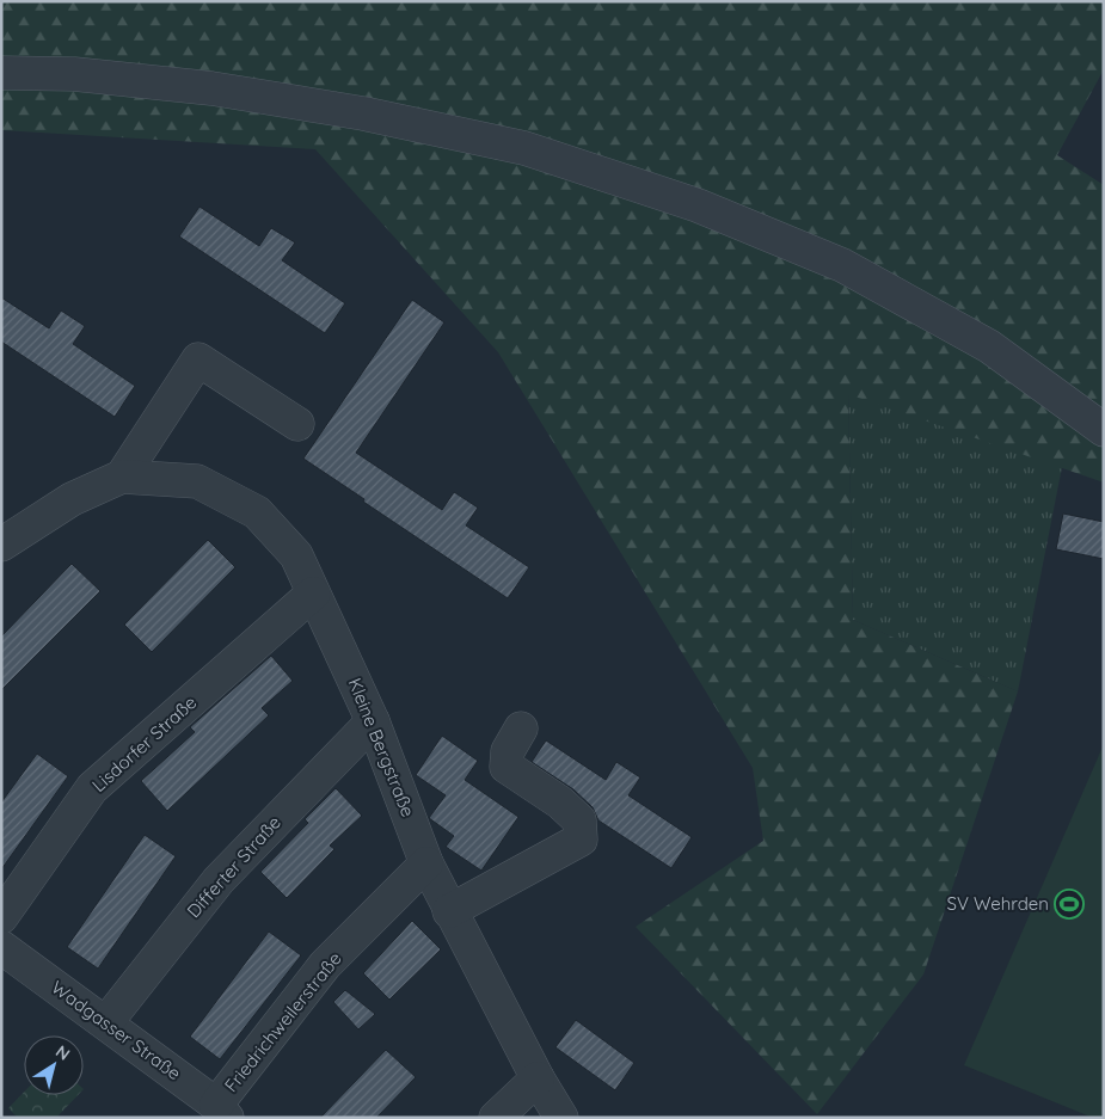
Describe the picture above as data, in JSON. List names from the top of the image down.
{
  "streets": {
    "street": [
      "Lisdorfer Straße",
      "Kleine Bergstraße",
      "Differter Straße",
      "Friedrichweilerstraße",
      "Wadgasser Straße"
    ]
  },
  "crossings": [
    ["Lisdorfer Straße", "Kleine Bergstraße"],
    ["Kleine Bergstraße", "Differter Straße"],
    ["Kleine Bergstraße", "Friedrichweilerstraße"],
    ["Differter Straße", "Wadgasser Straße"],
    ["Friedrichweilerstraße", "Wadgasser Straße"]
  ],
  "places": {
    "sports": ["SV Wehrden"]
  },
  "north": "top right"
}
